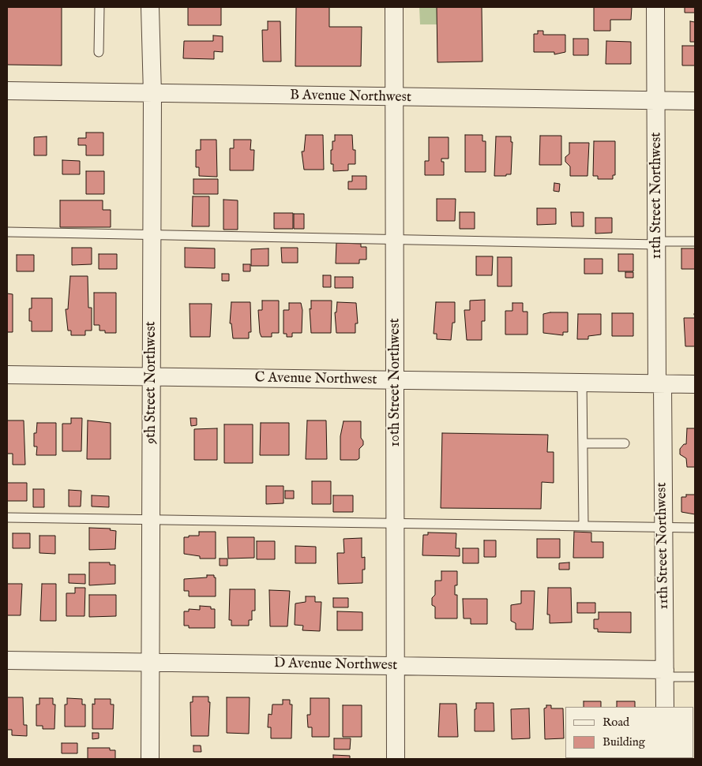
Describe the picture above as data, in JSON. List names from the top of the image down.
{
  "streets": {
    "street": [
      "B Avenue Northwest",
      "11th Street Northwest",
      "C Avenue Northwest",
      "9th Street Northwest",
      "10th Street Northwest",
      "D Avenue Northwest"
    ]
  },
  "crossings": [
    ["B Avenue Northwest", "11th Street Northwest"],
    ["B Avenue Northwest", "9th Street Northwest"],
    ["B Avenue Northwest", "10th Street Northwest"],
    ["11th Street Northwest", "C Avenue Northwest"],
    ["11th Street Northwest", "D Avenue Northwest"],
    ["C Avenue Northwest", "9th Street Northwest"],
    ["C Avenue Northwest", "10th Street Northwest"],
    ["9th Street Northwest", "D Avenue Northwest"],
    ["10th Street Northwest", "D Avenue Northwest"]
  ],
  "legend": ["Road", "Building"]
}
